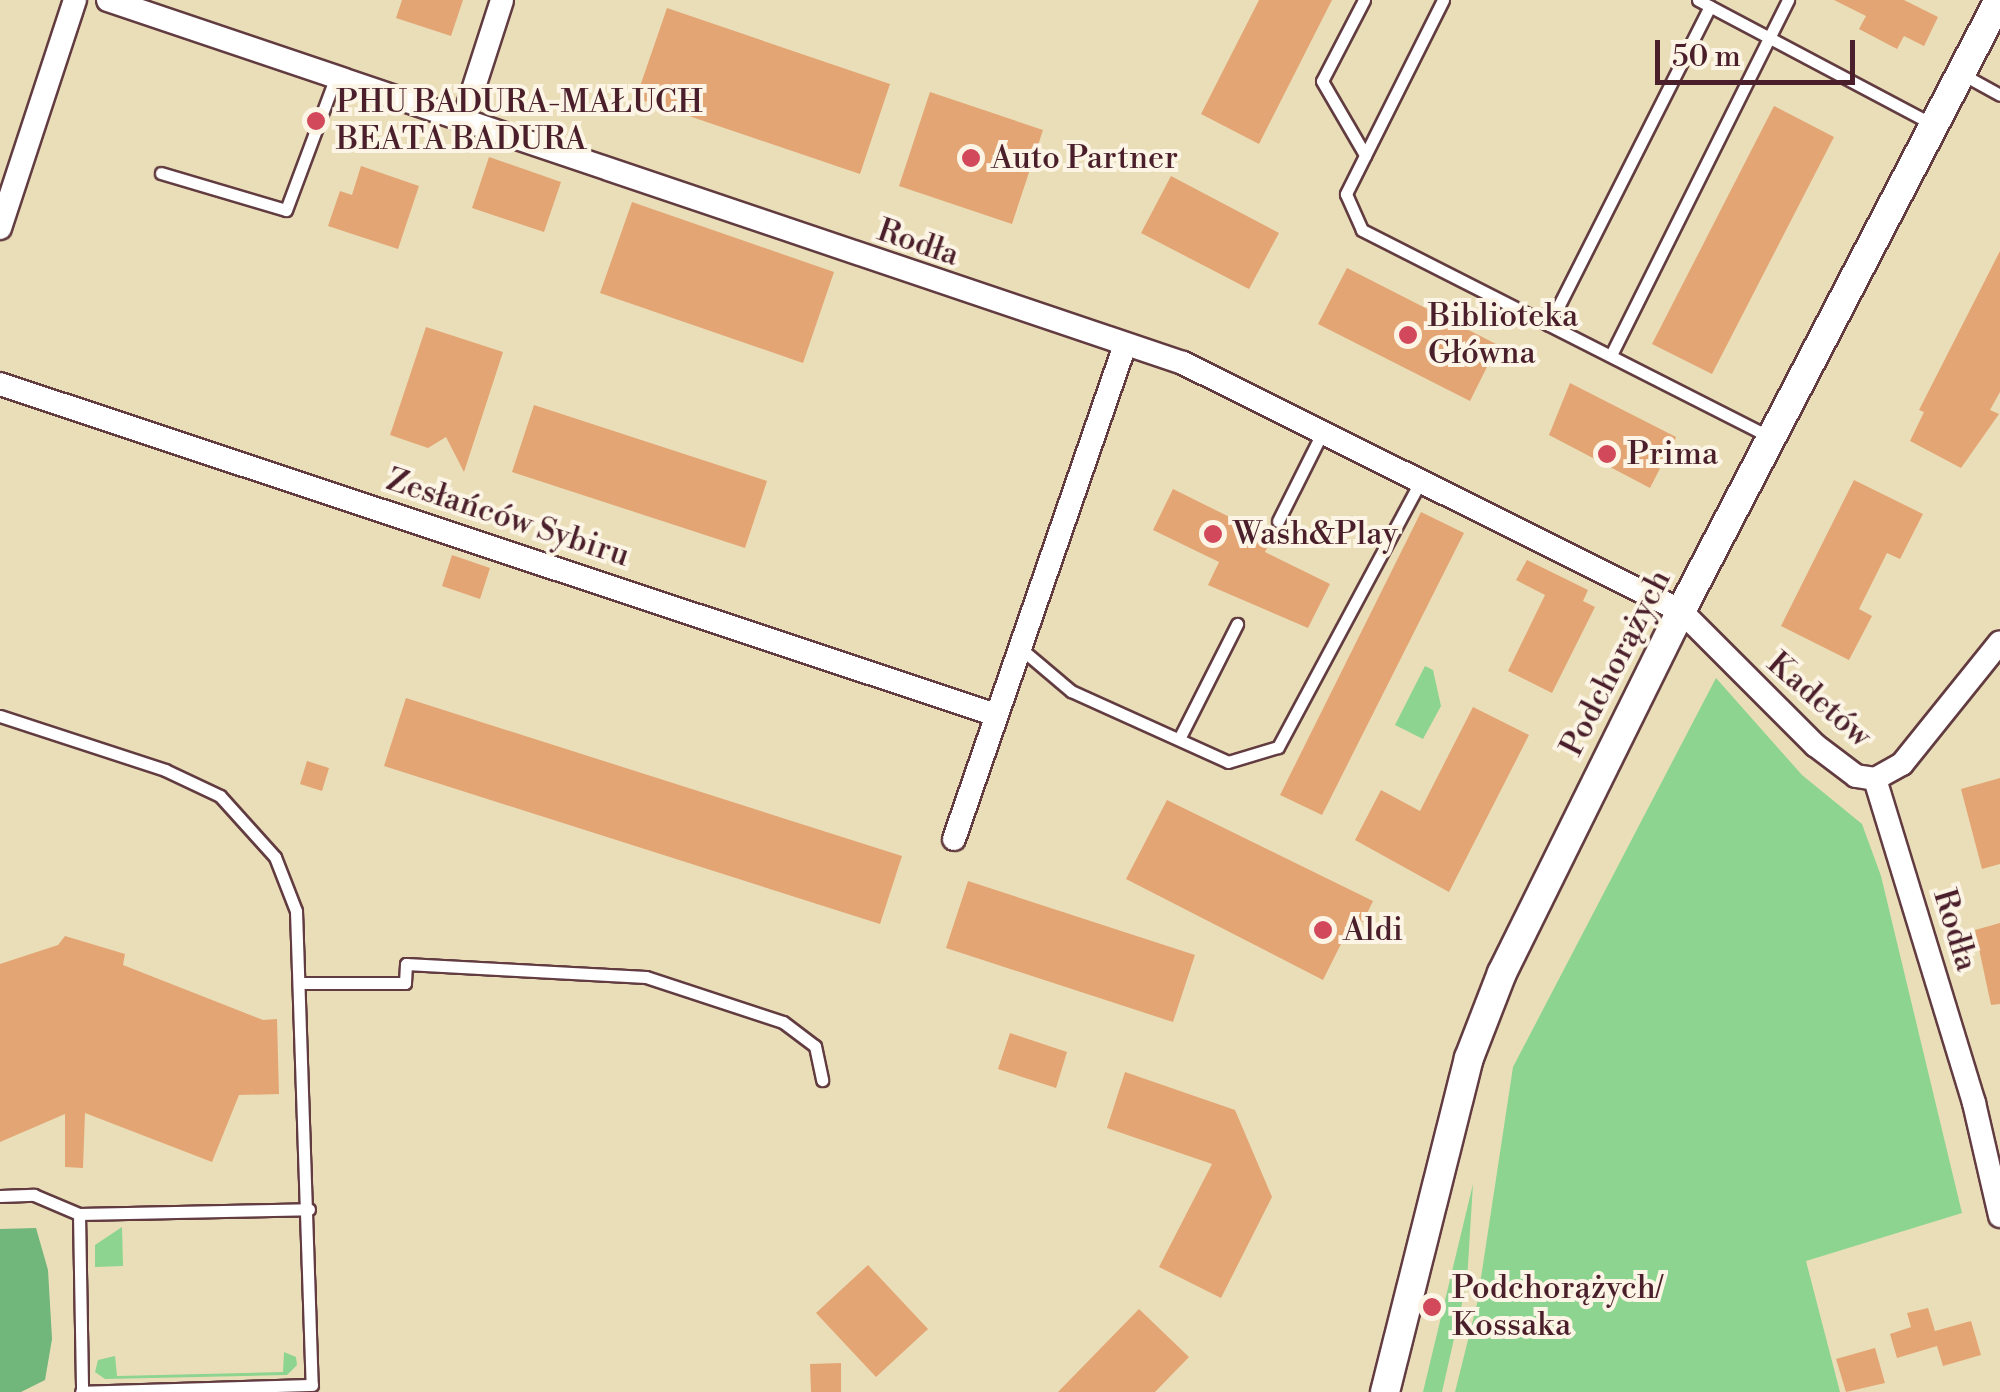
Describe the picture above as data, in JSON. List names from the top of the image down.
{
  "streets": {
    "street": [
      "Rodła",
      "Zesłańców Sybiru",
      "Podchorążych",
      "Kadetów"
    ]
  },
  "crossings": [
    ["Rodła", "Podchorążych"],
    ["Rodła", "Kadetów"],
    ["Podchorążych", "Kadetów"]
  ],
  "places": [
    "PHU BADURA-MAŁUCH BEATA BADURA",
    "Auto Partner",
    "Biblioteka Główna",
    "Prima",
    "Wash&Play",
    "Aldi",
    "Podchorążych/ Kossaka"
  ],
  "scale_bar": "50 m"
}
